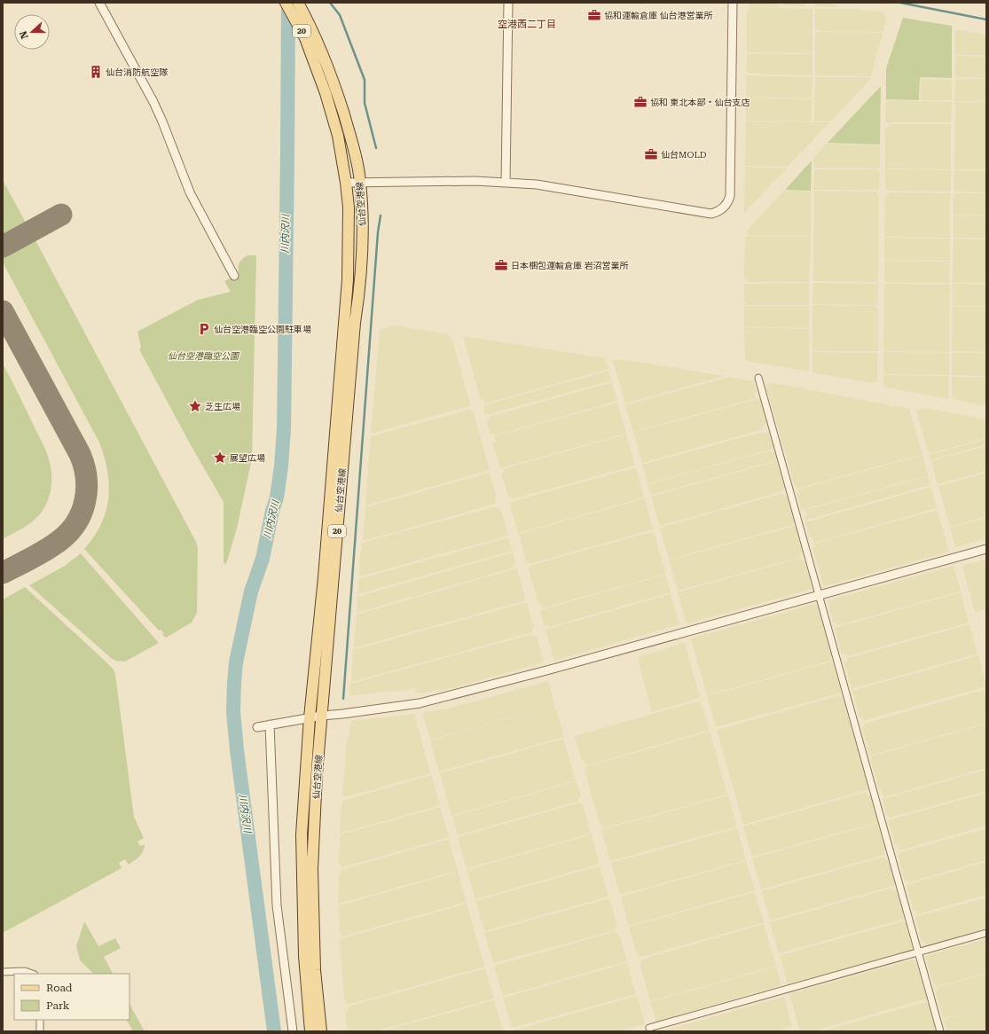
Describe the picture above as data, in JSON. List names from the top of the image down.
{
  "streets": {
    "main road": ["20", "仙台空港線"]
  },
  "districts": ["空港西二丁目"],
  "water": ["川内沢川"],
  "parks": ["仙台空港臨空公園"],
  "places": {
    "office": [
      "協和運輸倉庫 仙台港営業所",
      "協和 東北本部・仙台支店",
      "仙台MOLD",
      "日本梱包運輸倉庫 岩沼営業所"
    ],
    "building": ["仙台消防航空隊"],
    "parking": ["仙台空港臨空公園駐車場"],
    "place": ["芝生広場", "展望広場"]
  },
  "legend": ["Road", "Park"],
  "north": "left"
}
